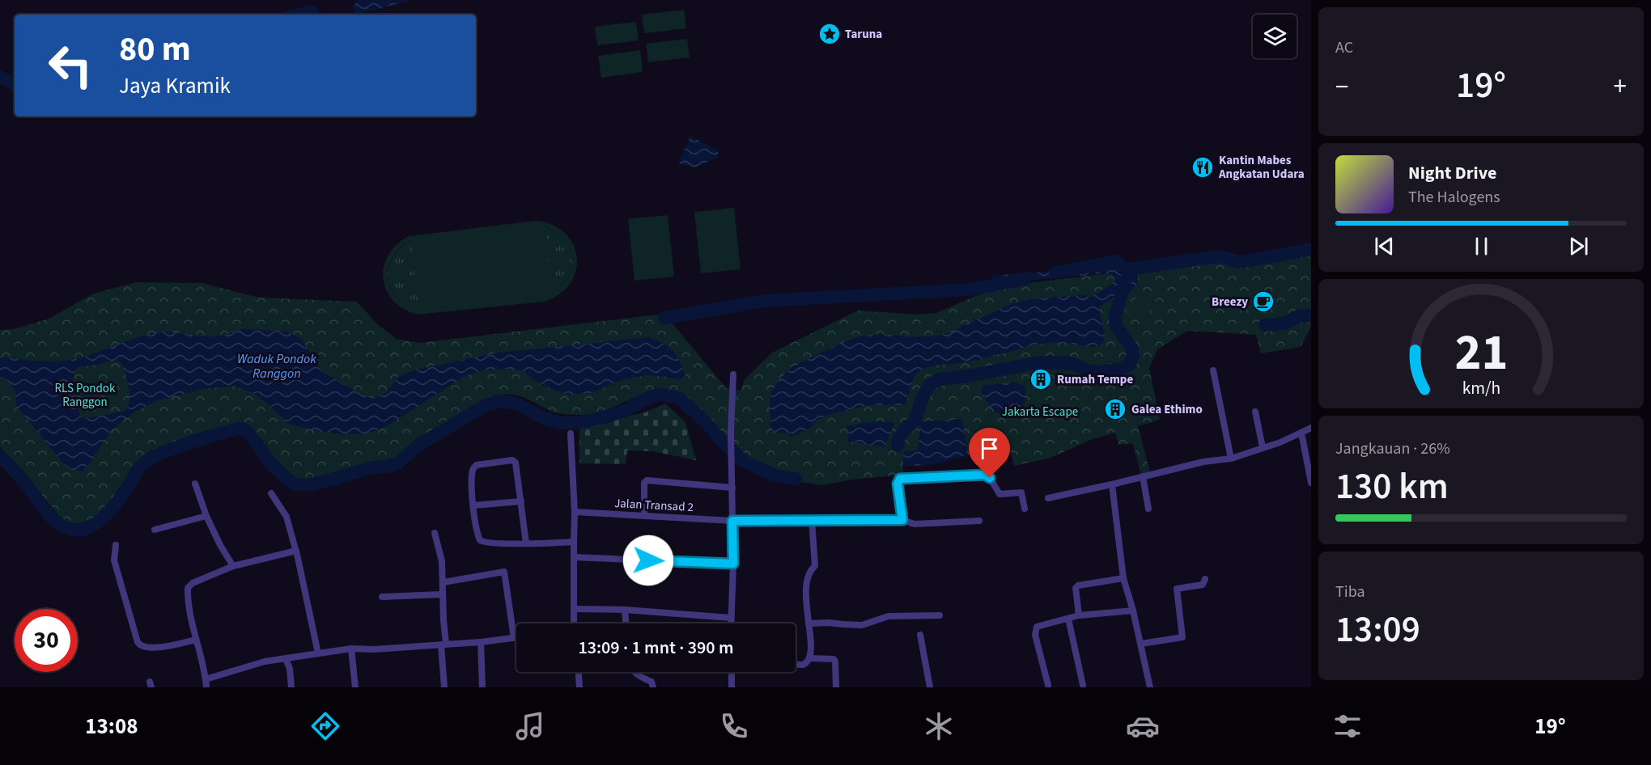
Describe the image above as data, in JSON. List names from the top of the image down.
{
  "streets": {
    "street": ["Jalan Transad 2"]
  },
  "water": ["Waduk Pondok Ranggon"],
  "parks": ["RLS Pondok Ranggon", "Jakarta Escape"],
  "places": {
    "place": ["Taruna"],
    "restaurant": ["Kantin Mabes Angkatan Udara"],
    "cafe": ["Breezy"],
    "building": ["Rumah Tempe", "Galea Ethimo"]
  },
  "page": {
    "tile": [
      "AC",
      ["Jangkauan · 26%", "130 km"],
      ["Tiba", "13:09"]
    ],
    "turn": ["80 m", "Jaya Kramik"],
    "heat": ["−", "19°", "+"],
    "song": ["Night Drive", "The Halogens"],
    "limit": "30",
    "trip": "13:09 · 1 mnt · 390 m",
    "tabs": ["13:08", "19°"],
    "gauge": ["21", "km/h"]
  }
}
